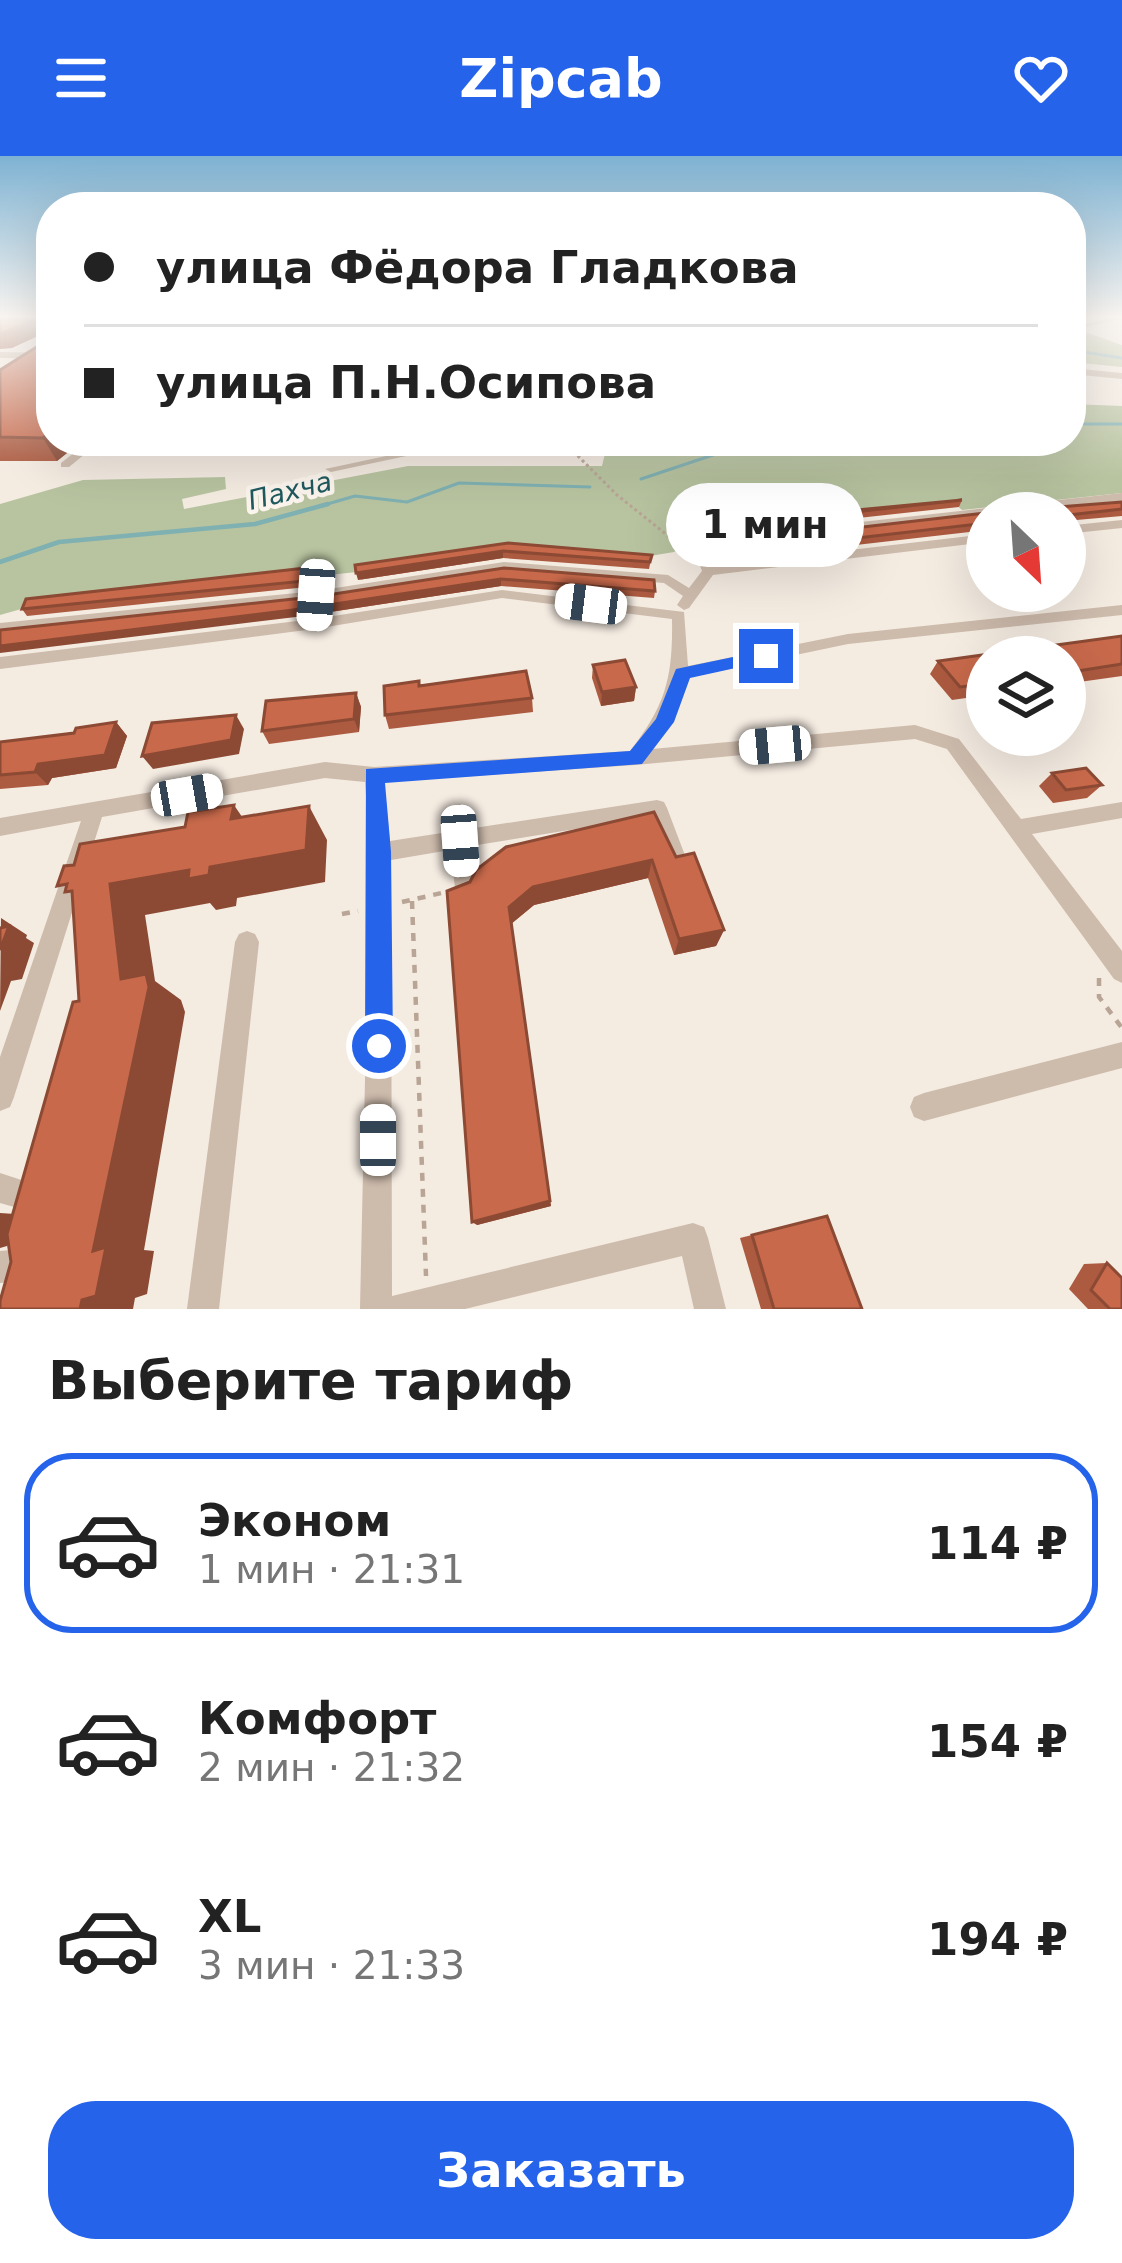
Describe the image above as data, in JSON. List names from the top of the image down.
{
  "water": ["Пахча"],
  "north": "bottom right",
  "page": {
    "header": "Zipcab",
    "banner": ["улица Фёдора Гладкова", "улица П.Н.Осипова"],
    "bubble": "1 мин",
    "heading": "Выберите тариф",
    "list": [
      {
        "name": "Эконом",
        "note": "1 мин · 21:31",
        "value": "114 ₽"
      },
      {
        "name": "Комфорт",
        "note": "2 мин · 21:32",
        "value": "154 ₽"
      },
      {
        "name": "XL",
        "note": "3 мин · 21:33",
        "value": "194 ₽"
      }
    ],
    "buttons": "Заказать"
  }
}
